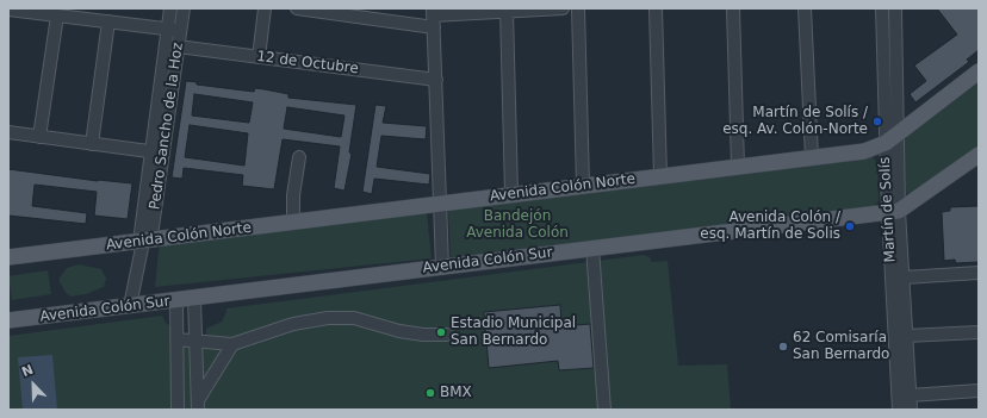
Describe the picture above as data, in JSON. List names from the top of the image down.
{
  "streets": {
    "main road": ["Avenida Colón Norte", "Avenida Colón Sur"],
    "street": ["12 de Octubre", "Pedro Sancho de la Hoz", "Martín de Solís"]
  },
  "crossings": [
    ["12 de Octubre", "Pedro Sancho de la Hoz"],
    ["Pedro Sancho de la Hoz", "Avenida Colón Norte"],
    ["Pedro Sancho de la Hoz", "Avenida Colón Sur"],
    ["Avenida Colón Norte", "Martín de Solís"],
    ["Martín de Solís", "Avenida Colón Sur"]
  ],
  "parks": ["Bandejón Avenida Colón"],
  "places": [
    "Martín de Solís / esq. Av. Colón-Norte",
    "Avenida Colón / esq. Martín de Solis",
    "Estadio Municipal San Bernardo",
    "62 Comisaría San Bernardo",
    "BMX"
  ],
  "north": "top left"
}
